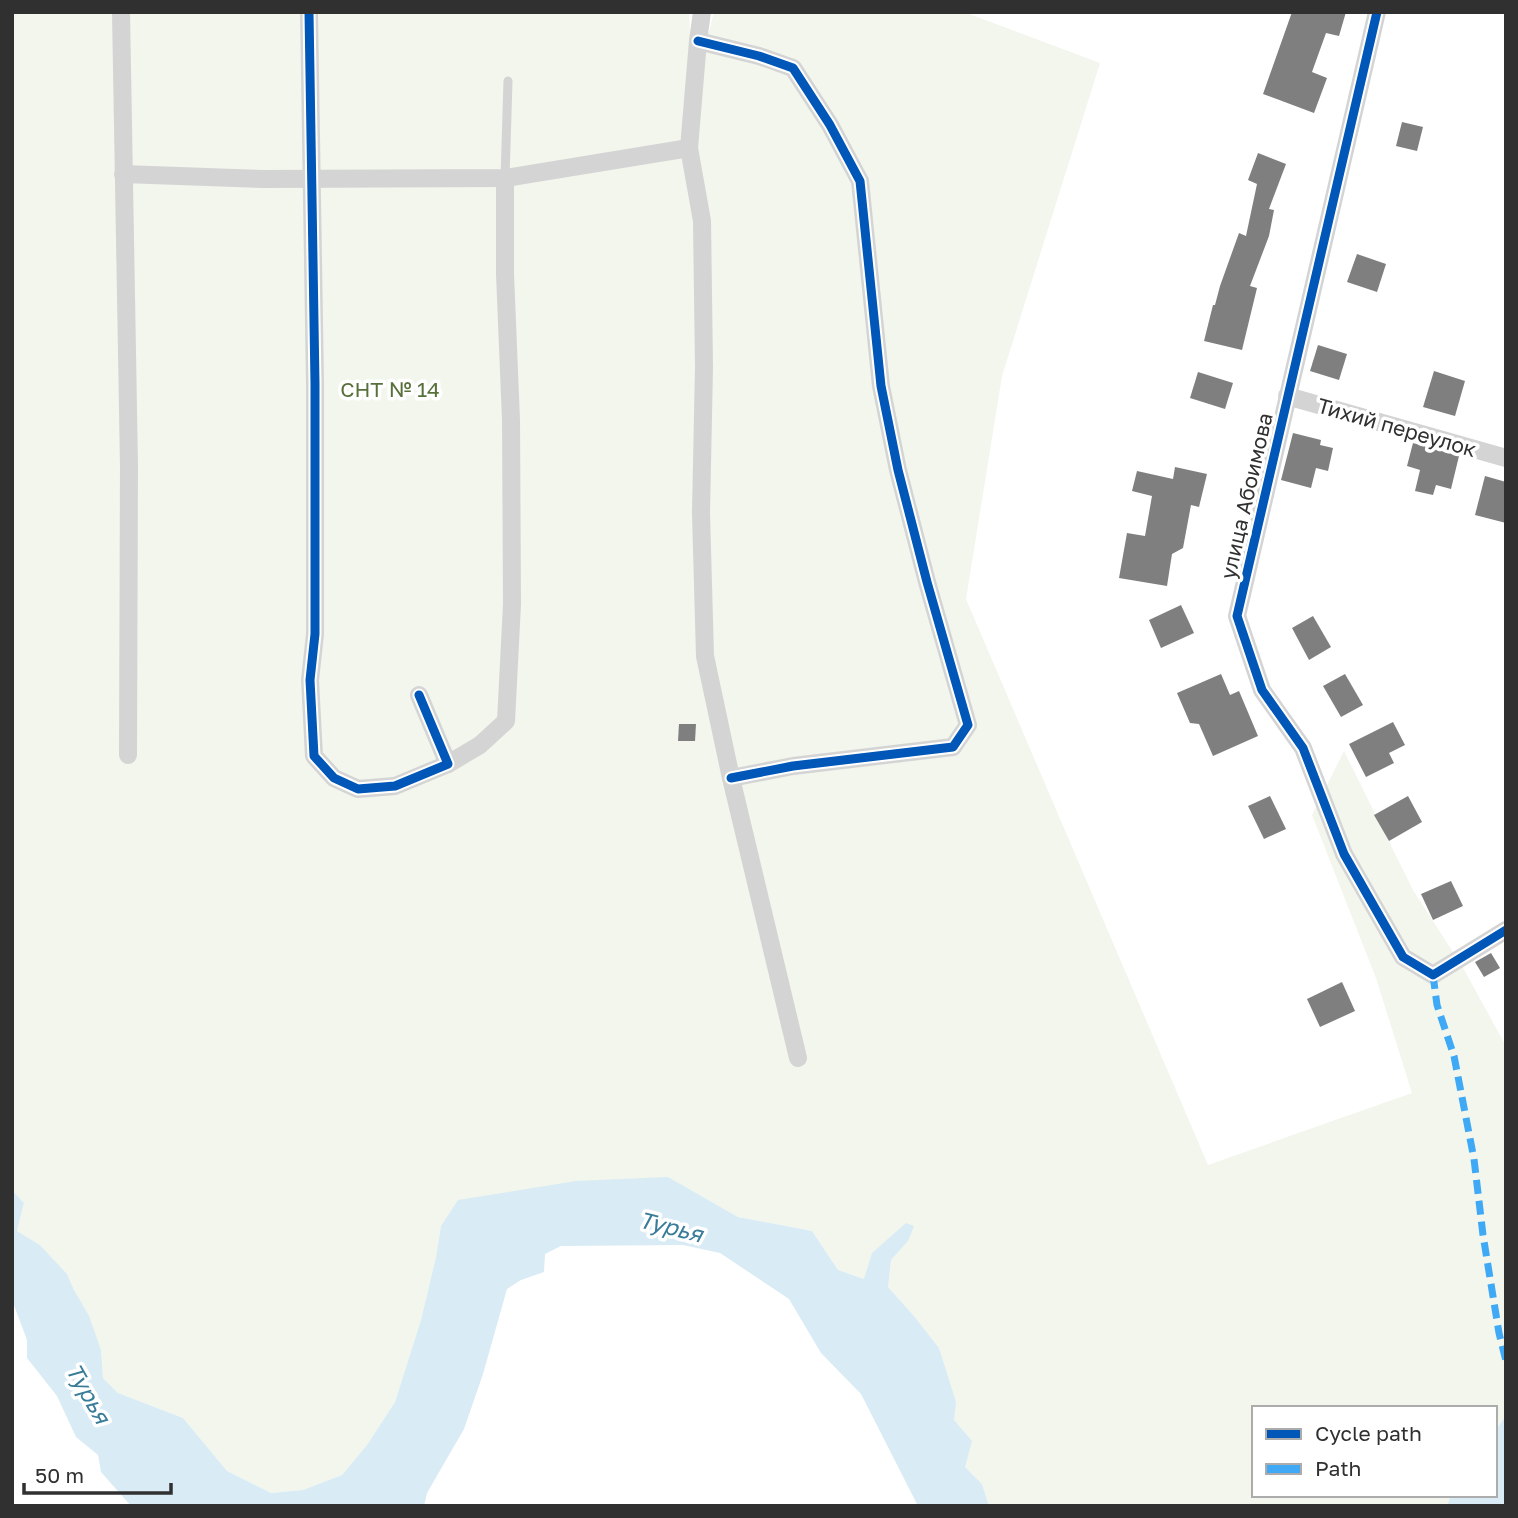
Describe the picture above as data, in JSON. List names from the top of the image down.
{
  "streets": {
    "street": ["Тихий переулок", "улица Абоимова"]
  },
  "crossings": [
    ["Тихий переулок", "улица Абоимова"]
  ],
  "water": ["Турья"],
  "parks": ["СНТ № 14"],
  "legend": ["Cycle path", "Path"],
  "scale_bar": "50 m"
}
